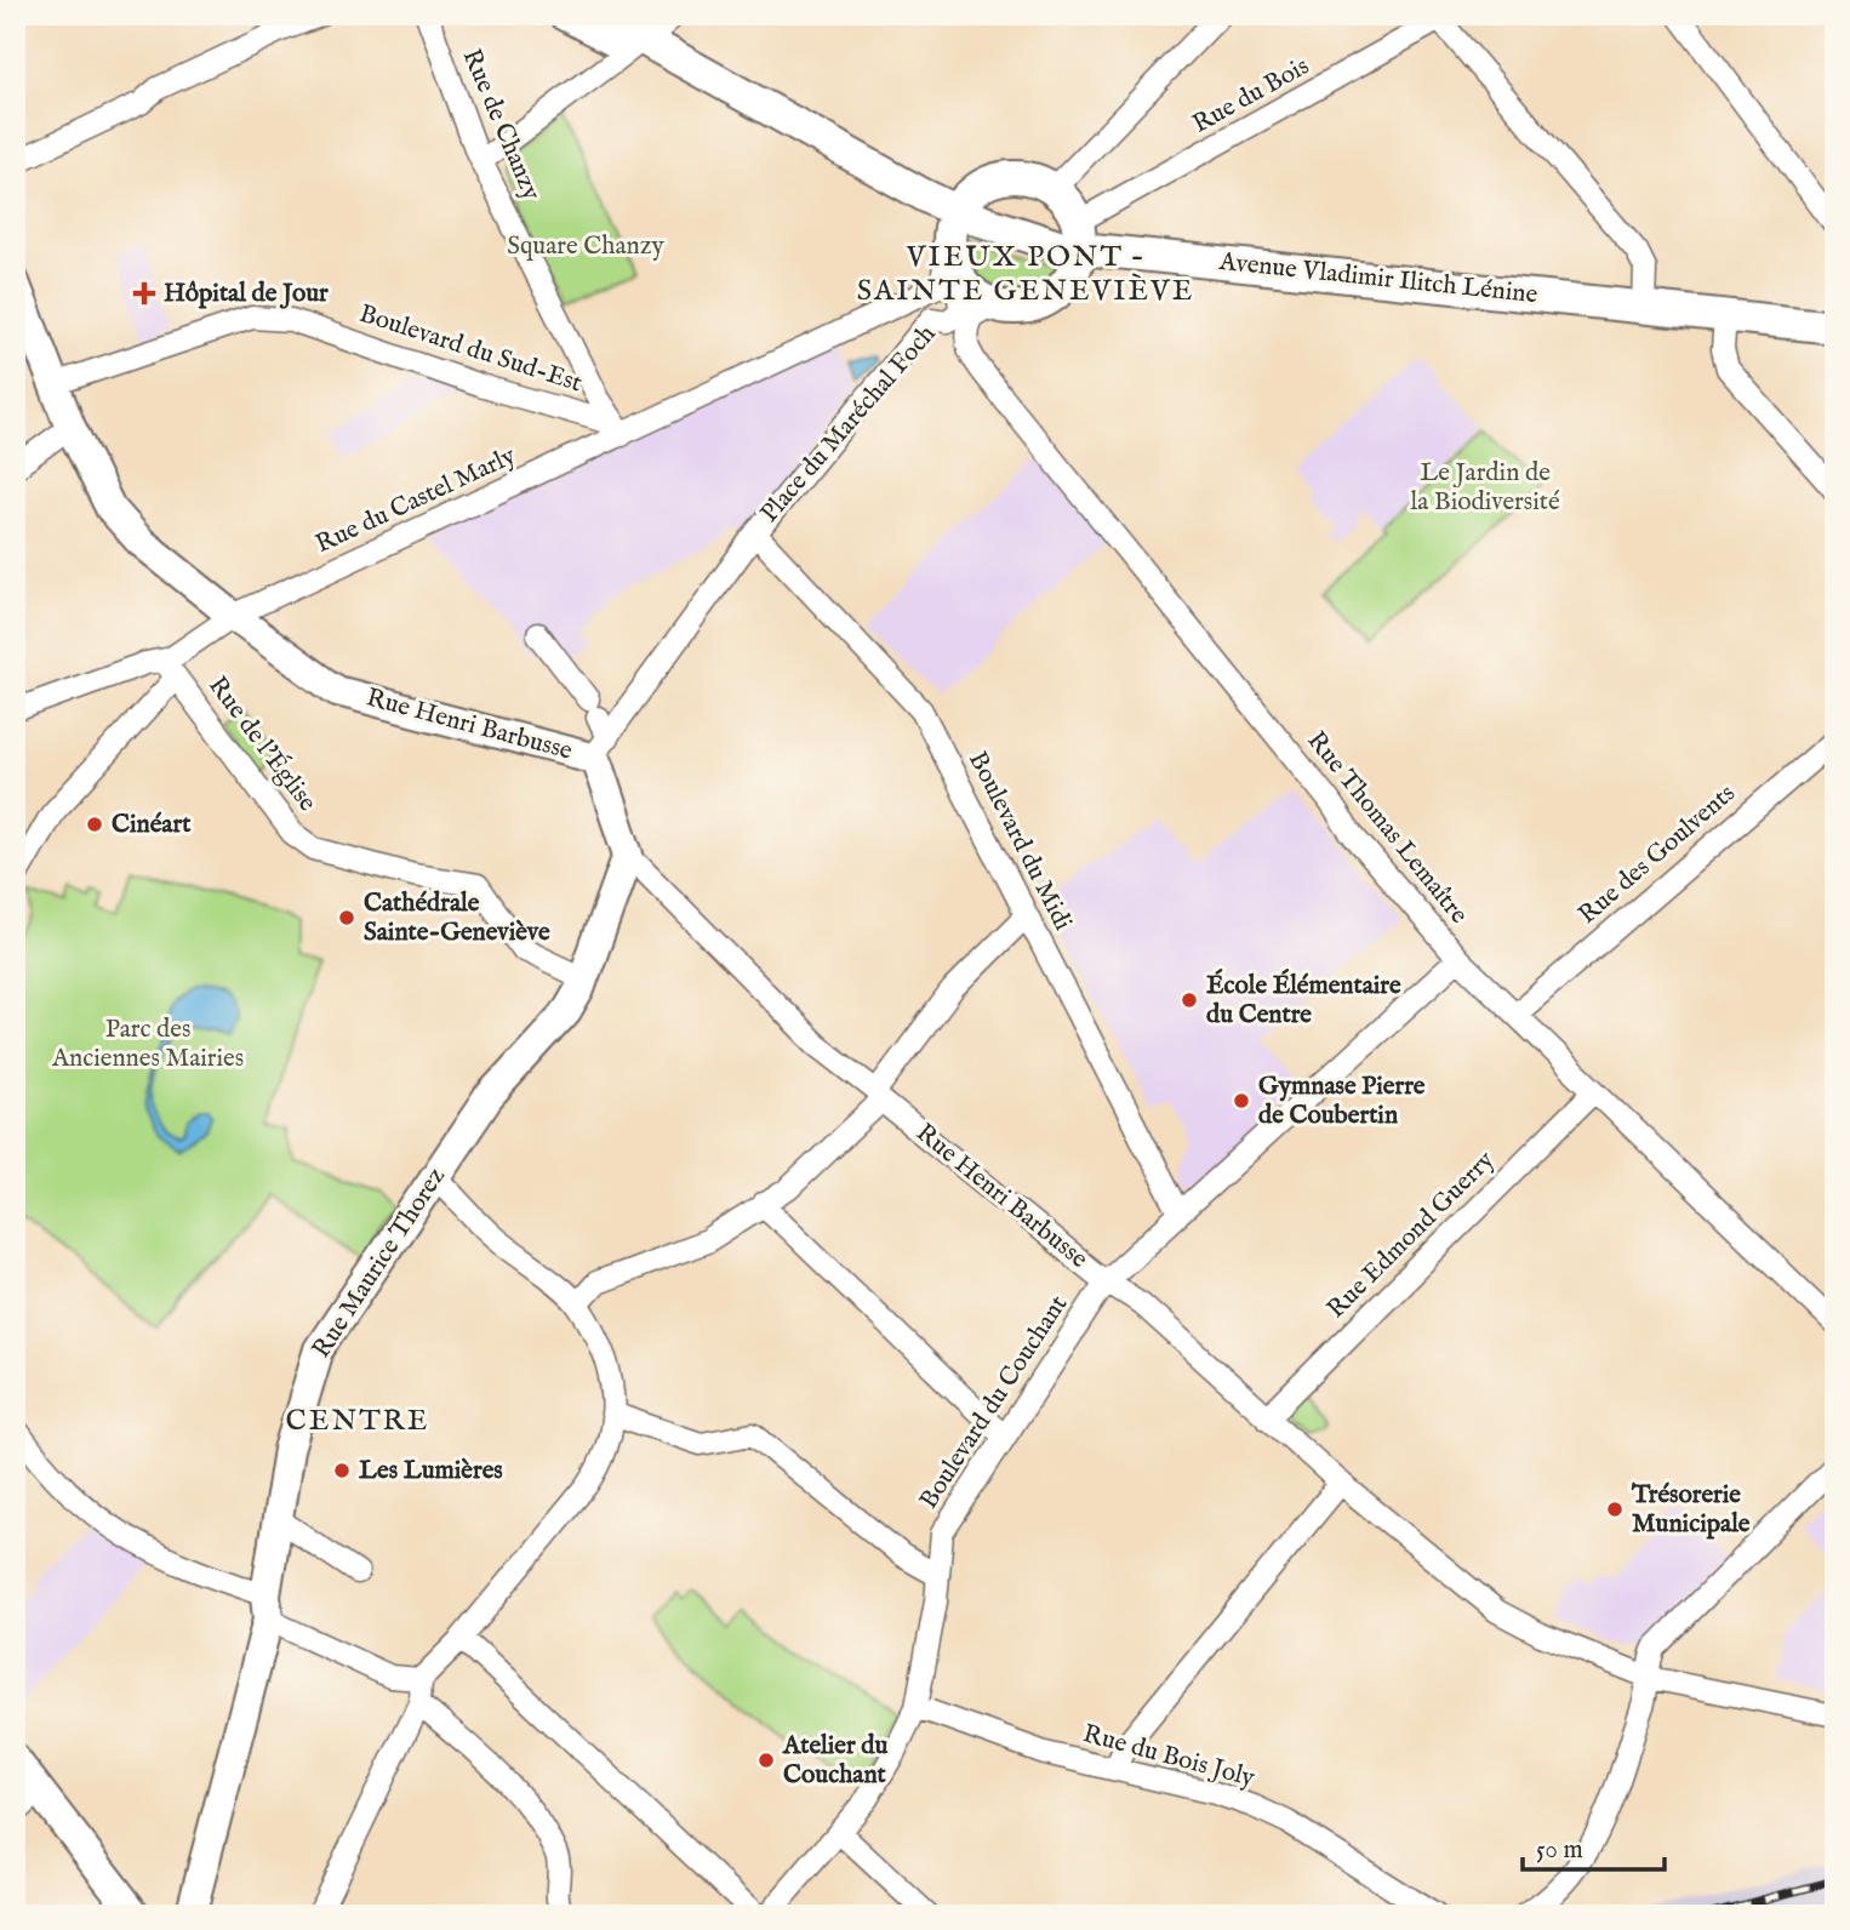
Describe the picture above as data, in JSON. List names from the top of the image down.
{
  "streets": {
    "main road": ["Avenue Vladimir Ilitch Lénine", "Place du Maréchal Foch"],
    "street": [
      "Rue du Bois",
      "Rue de Chanzy",
      "Boulevard du Sud-Est",
      "Rue du Castel Marly",
      "Rue Henri Barbusse",
      "Rue de l'Église",
      "Rue Thomas Lemaître",
      "Boulevard du Midi",
      "Rue des Goulvents",
      "Rue Edmond Guerry",
      "Rue Maurice Thorez",
      "Boulevard du Couchant",
      "Rue du Bois Joly"
    ]
  },
  "crossings": [
    ["Rue du Bois", "Avenue Vladimir Ilitch Lénine"],
    ["Rue du Bois", "Place du Maréchal Foch"],
    ["Rue de Chanzy", "Boulevard du Sud-Est"],
    ["Rue de Chanzy", "Place du Maréchal Foch"],
    ["Rue de Chanzy", "Rue du Castel Marly"],
    ["Avenue Vladimir Ilitch Lénine", "Place du Maréchal Foch"],
    ["Boulevard du Sud-Est", "Place du Maréchal Foch"],
    ["Boulevard du Sud-Est", "Rue du Castel Marly"],
    ["Boulevard du Sud-Est", "Rue Henri Barbusse"],
    ["Place du Maréchal Foch", "Rue du Castel Marly"],
    ["Place du Maréchal Foch", "Rue Henri Barbusse"],
    ["Place du Maréchal Foch", "Rue Thomas Lemaître"],
    ["Place du Maréchal Foch", "Boulevard du Midi"],
    ["Rue du Castel Marly", "Rue Henri Barbusse"],
    ["Rue du Castel Marly", "Rue de l'Église"],
    ["Rue Henri Barbusse", "Rue Edmond Guerry"],
    ["Rue Henri Barbusse", "Rue Maurice Thorez"],
    ["Rue Henri Barbusse", "Boulevard du Couchant"],
    ["Rue de l'Église", "Rue Maurice Thorez"],
    ["Rue Thomas Lemaître", "Rue des Goulvents"],
    ["Rue Thomas Lemaître", "Rue Edmond Guerry"],
    ["Rue Thomas Lemaître", "Boulevard du Couchant"],
    ["Boulevard du Midi", "Boulevard du Couchant"],
    ["Boulevard du Couchant", "Rue du Bois Joly"]
  ],
  "districts": ["VIEUX PONT – SAINTE GENEVIÈVE", "CENTRE"],
  "parks": ["Square Chanzy", "Le Jardin de la Biodiversité", "Parc des Anciennes Mairies"],
  "places": {
    "health": ["Hôpital de Jour"],
    "other": [
      "Cinéart",
      "Cathédrale Sainte-Geneviève",
      "École Élémentaire du Centre",
      "Gymnase Pierre de Coubertin",
      "Les Lumières",
      "Trésorerie Municipale",
      "Atelier du Couchant"
    ]
  },
  "scale_bar": "50 m"
}
